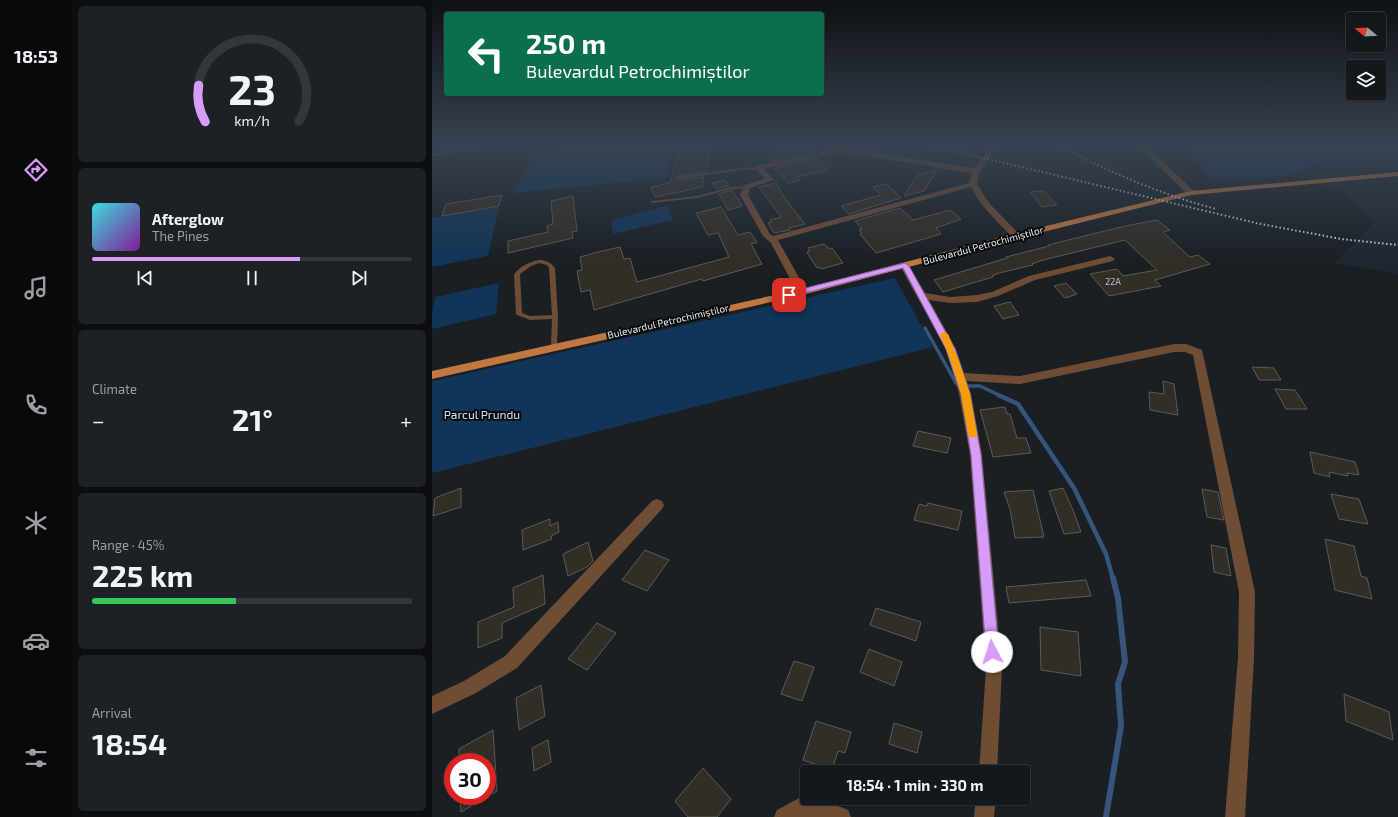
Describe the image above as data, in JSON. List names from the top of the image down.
{
  "streets": {
    "main road": ["Bulevardul Petrochimiștilor"]
  },
  "parks": ["Parcul Prundu"],
  "house_numbers": ["22A"],
  "north": "left",
  "page": {
    "tabs": "18:53",
    "turn": ["250 m", "Bulevardul Petrochimiștilor"],
    "song": ["Afterglow", "The Pines"],
    "tile": [
      "Climate",
      ["Range · 45%", "225 km"],
      ["Arrival", "18:54"]
    ],
    "heat": ["−", "21°", "+"],
    "limit": "30",
    "trip": "18:54 · 1 min · 330 m",
    "gauge": ["23", "km/h"]
  }
}
